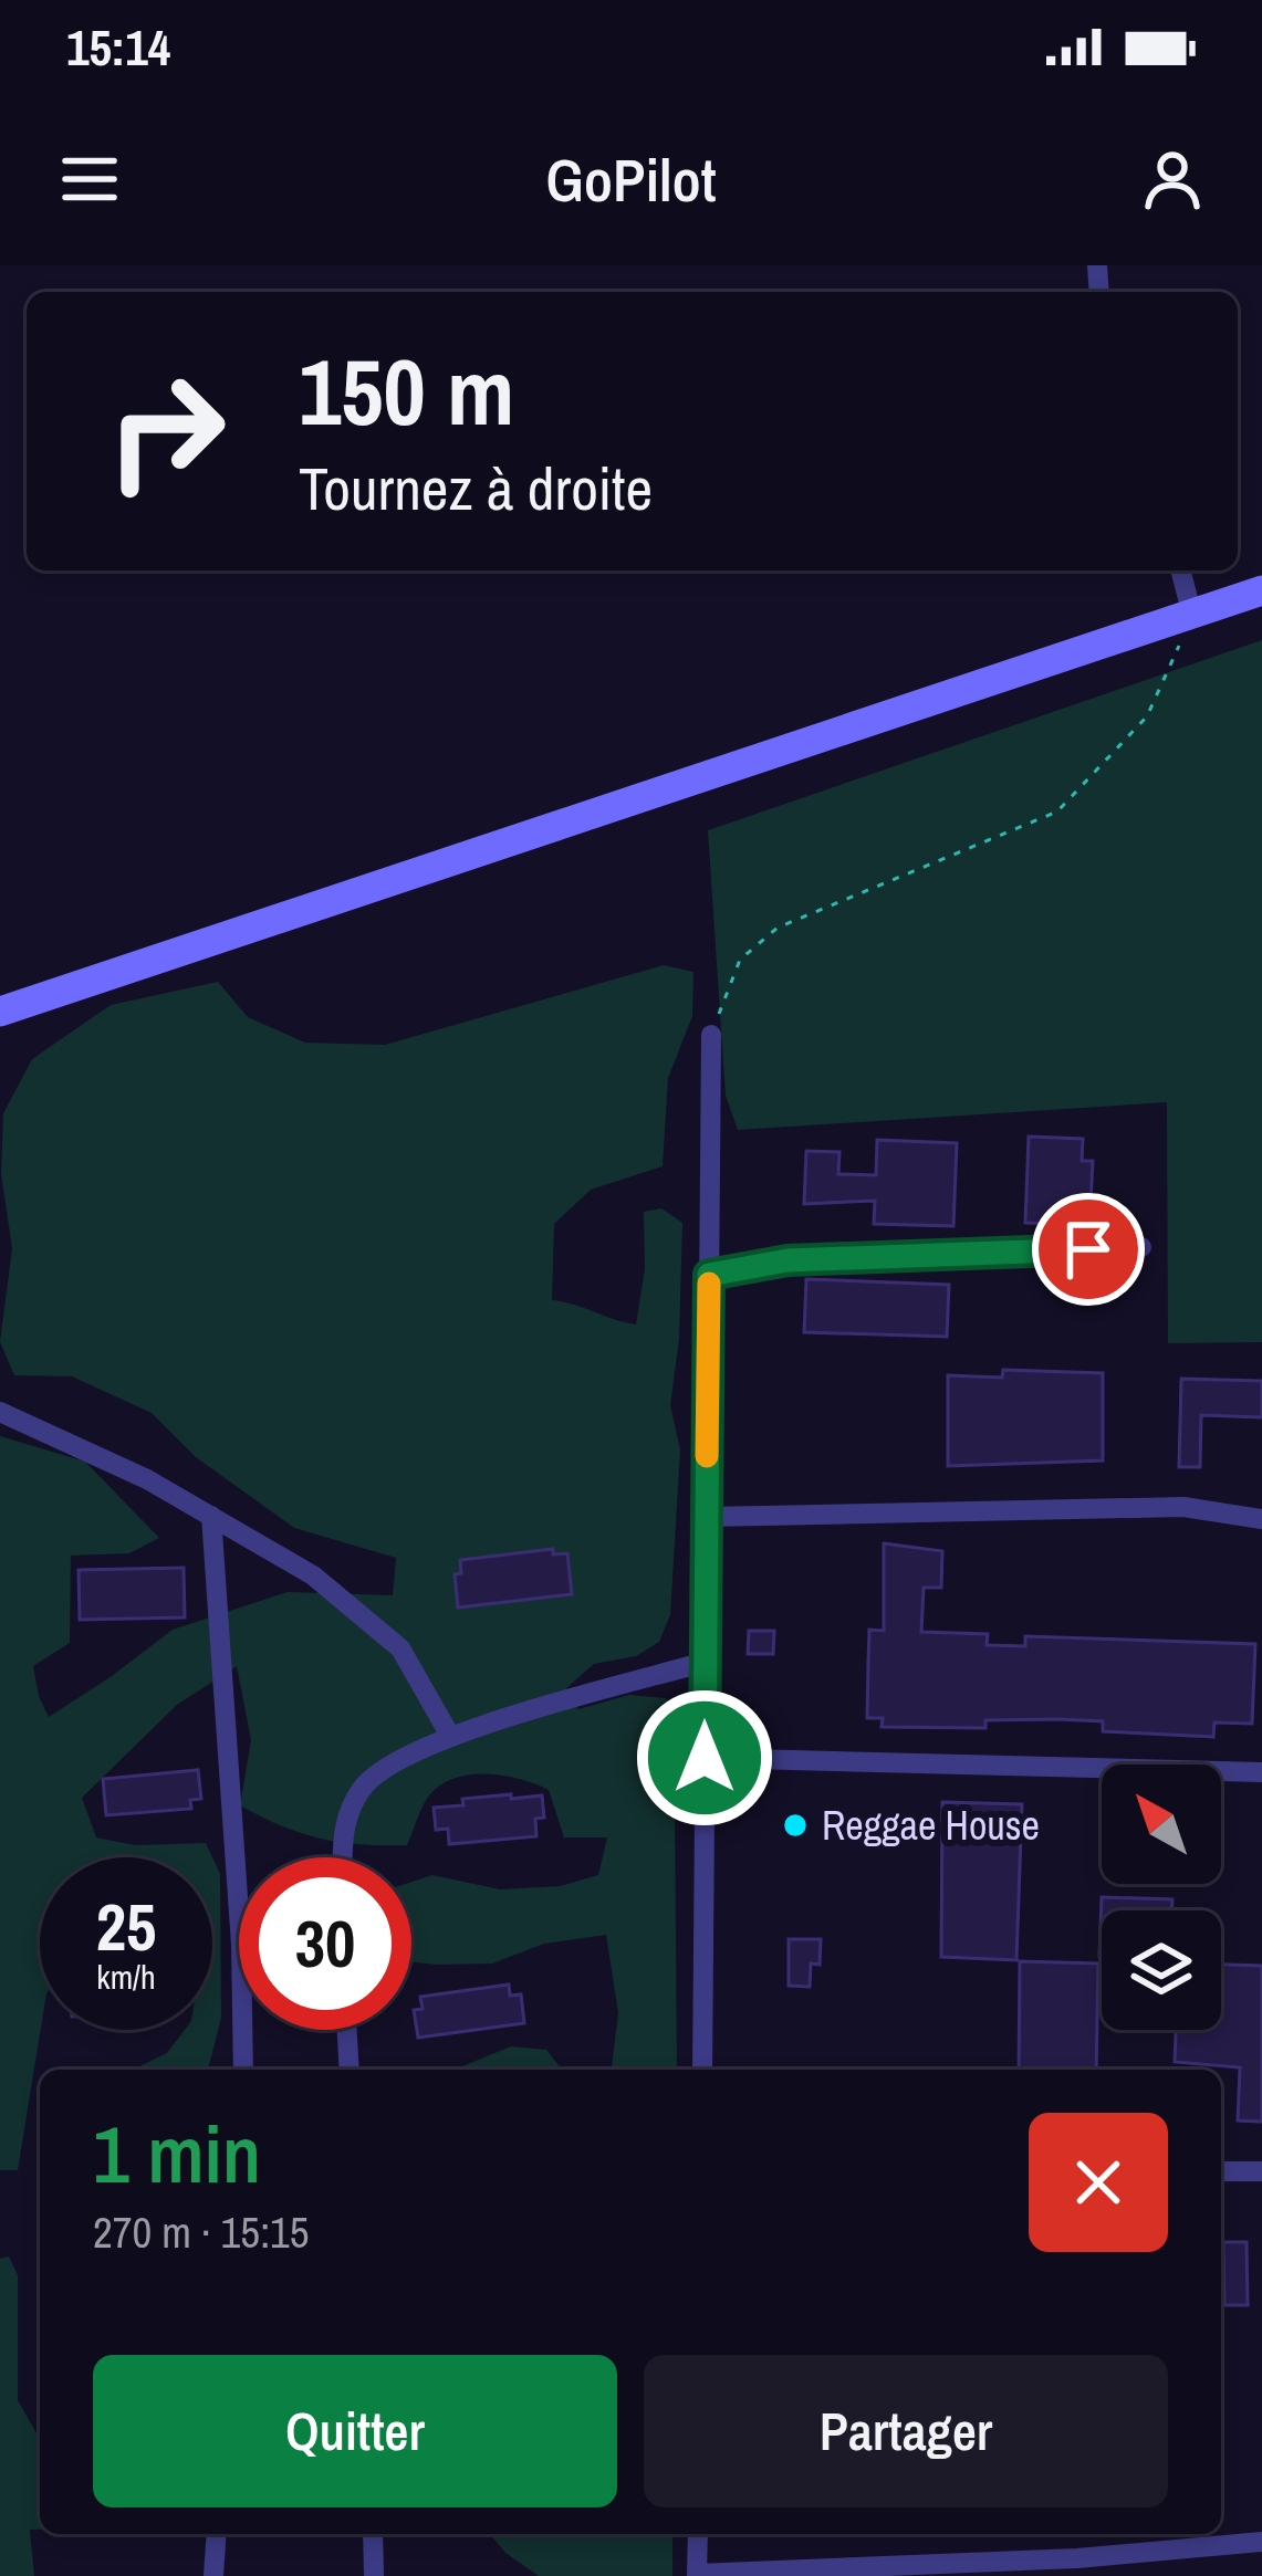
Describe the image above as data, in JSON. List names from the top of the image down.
{
  "places": ["Reggae House"],
  "north": "top left",
  "page": {
    "status": "15:14",
    "header": "GoPilot",
    "turn": ["150 m", "Tournez à droite"],
    "speed": "25 km/h",
    "limit": "30",
    "heading": ["1 min", "270 m · 15:15"],
    "buttons": ["Quitter", "Partager"]
  }
}
